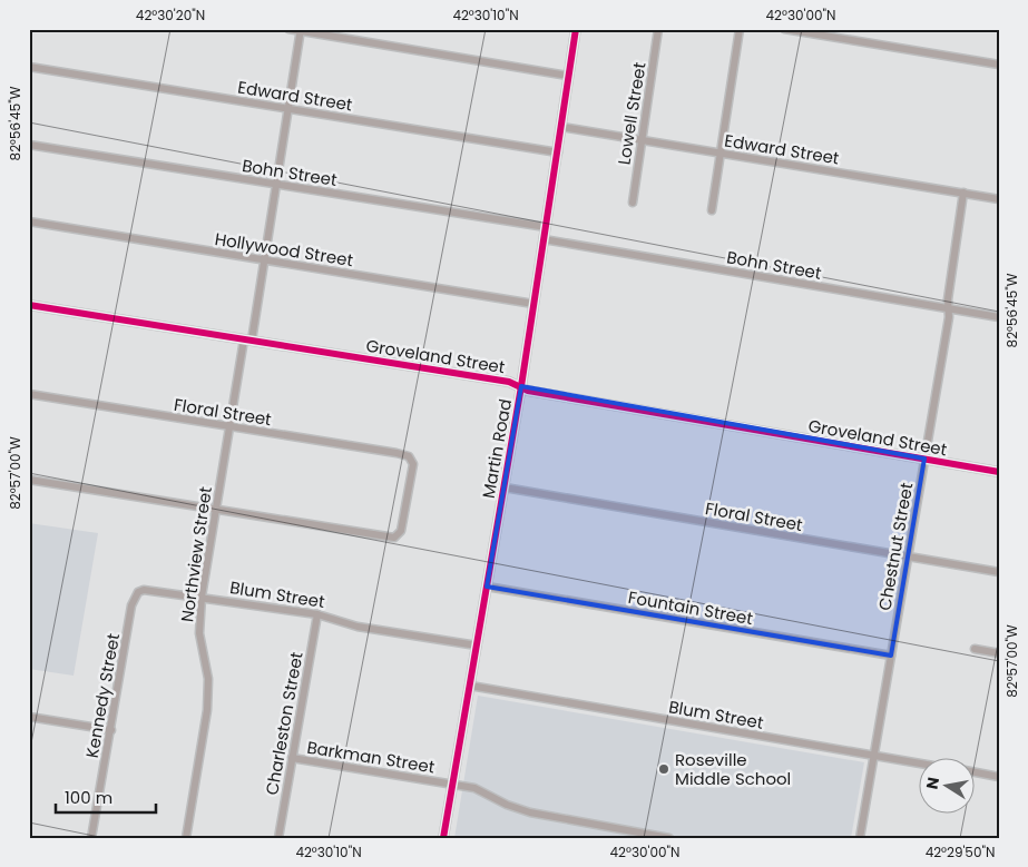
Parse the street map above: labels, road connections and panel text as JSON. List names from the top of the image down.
{
  "streets": {
    "street": [
      "Edward Street",
      "Lowell Street",
      "Bohn Street",
      "Hollywood Street",
      "Groveland Street",
      "Floral Street",
      "Martin Road",
      "Chestnut Street",
      "Northview Street",
      "Blum Street",
      "Fountain Street",
      "Kennedy Street",
      "Charleston Street",
      "Barkman Street"
    ]
  },
  "crossings": [
    ["Edward Street", "Lowell Street"],
    ["Edward Street", "Martin Road"],
    ["Edward Street", "Chestnut Street"],
    ["Edward Street", "Northview Street"],
    ["Bohn Street", "Martin Road"],
    ["Bohn Street", "Chestnut Street"],
    ["Bohn Street", "Northview Street"],
    ["Hollywood Street", "Martin Road"],
    ["Hollywood Street", "Northview Street"],
    ["Groveland Street", "Martin Road"],
    ["Groveland Street", "Chestnut Street"],
    ["Groveland Street", "Northview Street"],
    ["Floral Street", "Martin Road"],
    ["Floral Street", "Chestnut Street"],
    ["Floral Street", "Northview Street"],
    ["Martin Road", "Blum Street"],
    ["Martin Road", "Fountain Street"],
    ["Martin Road", "Barkman Street"],
    ["Chestnut Street", "Blum Street"],
    ["Chestnut Street", "Fountain Street"],
    ["Northview Street", "Blum Street"],
    ["Blum Street", "Kennedy Street"],
    ["Blum Street", "Charleston Street"],
    ["Charleston Street", "Barkman Street"]
  ],
  "places": ["Roseville Middle School"],
  "scale_bar": "100 m",
  "north": "left",
  "coordinates": [
    "42°30'20\"N",
    "42°30'10\"N",
    "42°30'00\"N",
    "82°56'45\"W",
    "82°57'00\"W",
    "42°29'50\"N"
  ]
}
